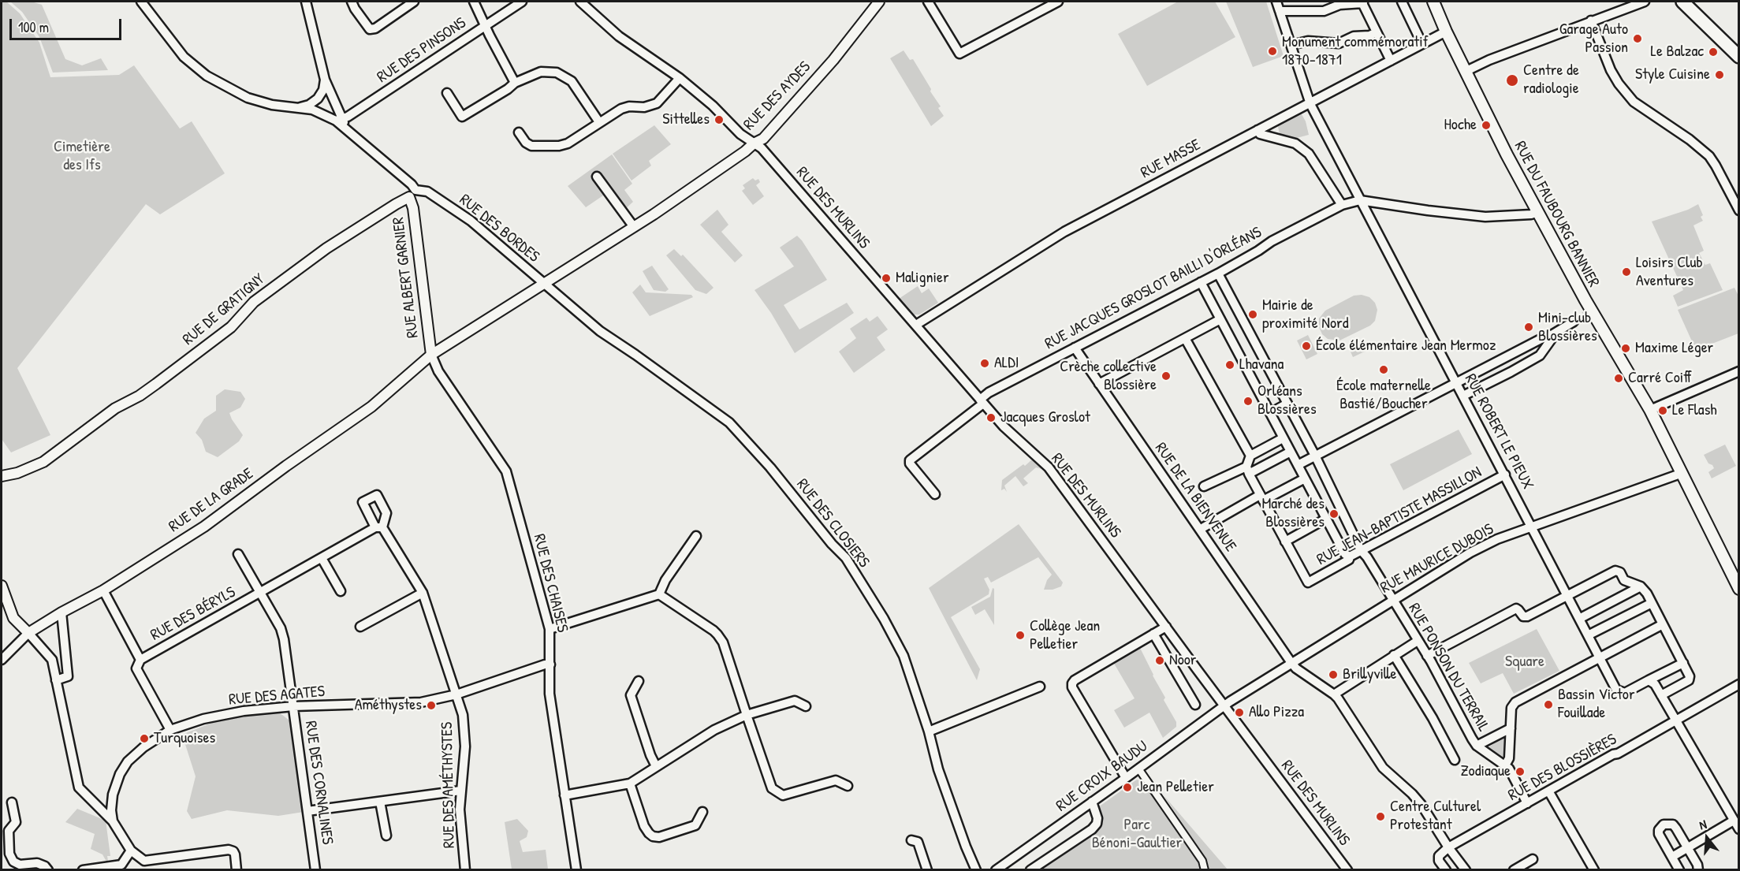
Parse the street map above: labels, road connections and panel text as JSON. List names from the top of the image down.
{
  "streets": {
    "main road": ["RUE DU FAUBOURG BANNIER"],
    "street": [
      "RUE DES PINSONS",
      "RUE DES AYDES",
      "RUE MASSE",
      "RUE DES MURLINS",
      "RUE DES BORDES",
      "RUE ALBERT GARNIER",
      "RUE JACQUES GROSLOT BAILLI D'ORLÉANS",
      "RUE DE GRATIGNY",
      "RUE ROBERT LE PIEUX",
      "RUE DE LA BIENVENUE",
      "RUE DE LA GRADE",
      "RUE JEAN-BAPTISTE MASSILLON",
      "RUE DES CLOSIERS",
      "RUE MAURICE DUBOIS",
      "RUE DES CHAISES",
      "RUE DES BÉRYLS",
      "RUE PONSON DU TERRAIL",
      "RUE DES AGATES",
      "RUE DES BLOSSIÈRES",
      "RUE CROIX BAUDU",
      "RUE DES CORNALINES",
      "RUE DES AMÉTHYSTES"
    ]
  },
  "crossings": [
    ["RUE DES PINSONS", "RUE DES BORDES"],
    ["RUE DES AYDES", "RUE DES MURLINS"],
    ["RUE DES AYDES", "RUE DES BORDES"],
    ["RUE DES AYDES", "RUE DE LA GRADE"],
    ["RUE DES AYDES", "RUE DES CLOSIERS"],
    ["RUE MASSE", "RUE DES MURLINS"],
    ["RUE MASSE", "RUE DU FAUBOURG BANNIER"],
    ["RUE MASSE", "RUE ROBERT LE PIEUX"],
    ["RUE DES MURLINS", "RUE JACQUES GROSLOT BAILLI D'ORLÉANS"],
    ["RUE DES MURLINS", "RUE MAURICE DUBOIS"],
    ["RUE DES MURLINS", "RUE CROIX BAUDU"],
    ["RUE DU FAUBOURG BANNIER", "RUE MAURICE DUBOIS"],
    ["RUE DES BORDES", "RUE ALBERT GARNIER"],
    ["RUE DES BORDES", "RUE DE GRATIGNY"],
    ["RUE DES BORDES", "RUE DE LA GRADE"],
    ["RUE DES BORDES", "RUE DES CLOSIERS"],
    ["RUE ALBERT GARNIER", "RUE DE GRATIGNY"],
    ["RUE ALBERT GARNIER", "RUE DE LA GRADE"],
    ["RUE ALBERT GARNIER", "RUE DES CHAISES"],
    ["RUE JACQUES GROSLOT BAILLI D'ORLÉANS", "RUE ROBERT LE PIEUX"],
    ["RUE JACQUES GROSLOT BAILLI D'ORLÉANS", "RUE DE LA BIENVENUE"],
    ["RUE JACQUES GROSLOT BAILLI D'ORLÉANS", "RUE PONSON DU TERRAIL"],
    ["RUE ROBERT LE PIEUX", "RUE JEAN-BAPTISTE MASSILLON"],
    ["RUE ROBERT LE PIEUX", "RUE MAURICE DUBOIS"],
    ["RUE DE LA BIENVENUE", "RUE MAURICE DUBOIS"],
    ["RUE DE LA GRADE", "RUE DES CLOSIERS"],
    ["RUE DE LA GRADE", "RUE DES CHAISES"],
    ["RUE JEAN-BAPTISTE MASSILLON", "RUE PONSON DU TERRAIL"],
    ["RUE MAURICE DUBOIS", "RUE PONSON DU TERRAIL"],
    ["RUE MAURICE DUBOIS", "RUE CROIX BAUDU"],
    ["RUE DES CHAISES", "RUE DES AGATES"],
    ["RUE DES BÉRYLS", "RUE DES CORNALINES"],
    ["RUE DES BÉRYLS", "RUE DES AMÉTHYSTES"],
    ["RUE DES AGATES", "RUE DES CORNALINES"],
    ["RUE DES AGATES", "RUE DES AMÉTHYSTES"]
  ],
  "parks": ["Cimetière des Ifs", "Square", "Parc Bénoni-Gaultier"],
  "places": [
    "Garage Auto Passion",
    "Monument commémoratif 1870-1871",
    "Le Balzac",
    "Style Cuisine",
    "Centre de radiologie",
    "Sittelles",
    "Hoche",
    "Loisirs Club Aventures",
    "Malignier",
    "Mairie de proximité Nord",
    "Mini-club Blossières",
    "École élémentaire Jean Mermoz",
    "Maxime Léger",
    "ALDI",
    "Lhavana",
    "École maternelle Bastié/Boucher",
    "Crèche collective Blossière",
    "Carré Coiff",
    "Orléans Blossières",
    "Le Flash",
    "Jacques Groslot",
    "Marché des Blossières",
    "Collège Jean Pelletier",
    "Noor",
    "Brillyville",
    "Bassin Victor Fouillade",
    "Améthystes",
    "Allo Pizza",
    "Turquoises",
    "Zodiaque",
    "Jean Pelletier",
    "Centre Culturel Protestant"
  ],
  "scale_bar": "100 m",
  "north": "top"
}
